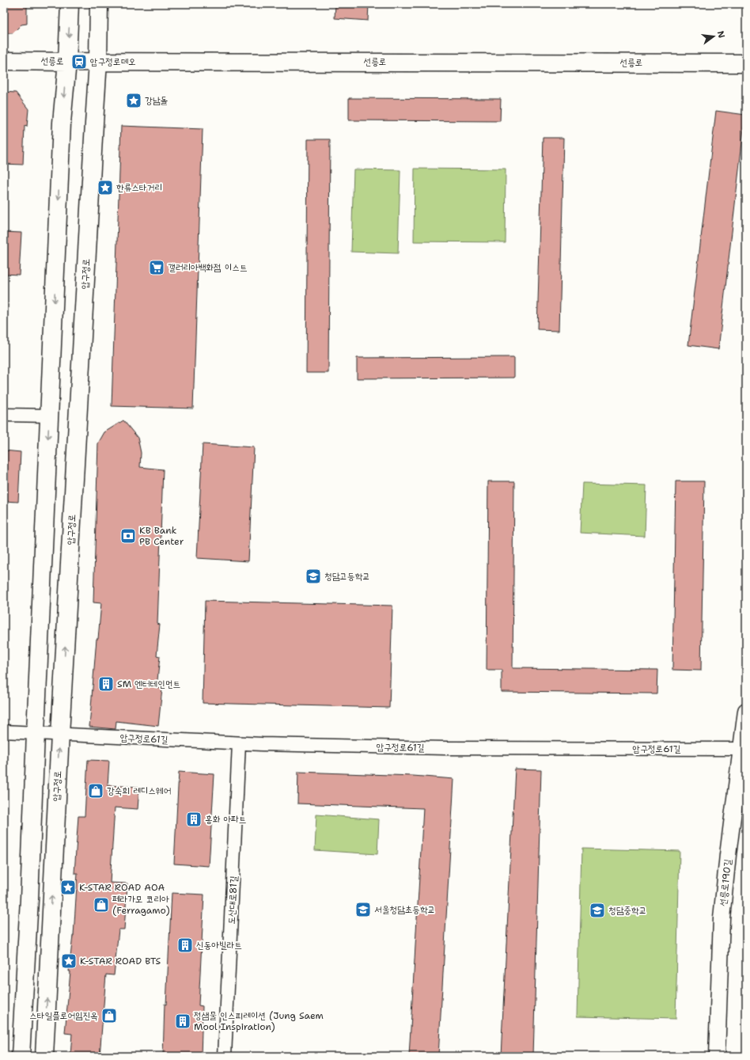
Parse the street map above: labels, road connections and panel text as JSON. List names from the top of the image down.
{
  "streets": {
    "main road": ["선릉로", "압구정로"],
    "street": ["압구정로61길", "선릉로190길", "도산대로81길"]
  },
  "crossings": [
    ["선릉로", "압구정로"],
    ["압구정로", "압구정로61길"],
    ["압구정로61길", "선릉로190길"],
    ["압구정로61길", "도산대로81길"]
  ],
  "places": {
    "station": ["압구정로데오"],
    "place": [
      "강남돌",
      "한류스타거리",
      "K-STAR ROAD AOA",
      "K-STAR ROAD BTS"
    ],
    "supermarket": ["갤러리아백화점 이스트"],
    "bank": ["KB Bank PB Center"],
    "school or university": ["청담고등학교", "서울청담초등학교", "청담중학교"],
    "building": [
      "SM 엔터테인먼트",
      "홍화 아파트",
      "신동아빌라트",
      "정샘물 인스피레이션 (Jung Saem Mool Inspiration)"
    ],
    "shop": ["강숙희 레디스웨어", "페라가모 코리아 (Ferragamo)", "스타일플로어임진옥"]
  },
  "north": "right"
}
